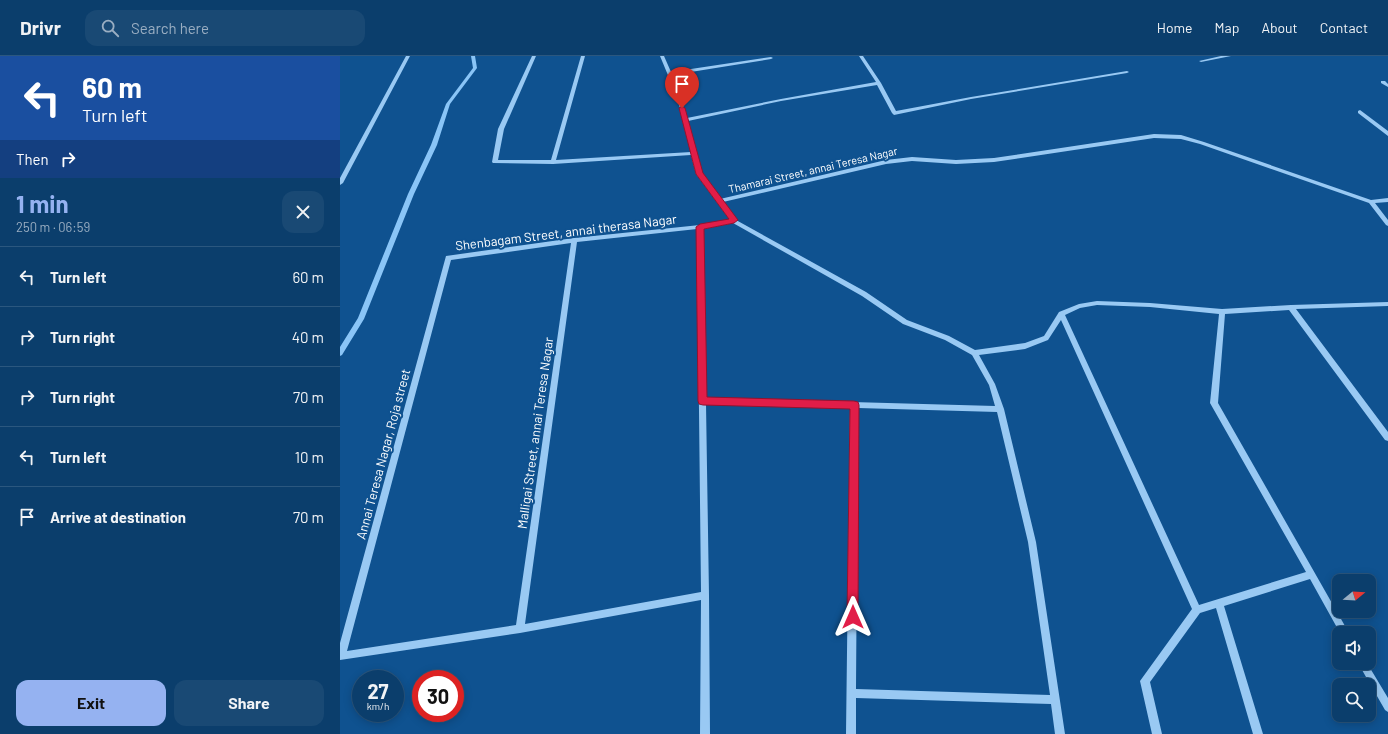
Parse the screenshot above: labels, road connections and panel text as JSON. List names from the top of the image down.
{
  "streets": {
    "street": [
      "Thamarai Street, annai Teresa Nagar",
      "Shenbagam Street, annai therasa Nagar",
      "Malligai Street, annai Teresa Nagar",
      "Annai Teresa Nagar, Roja street"
    ]
  },
  "crossings": [
    ["Shenbagam Street, annai therasa Nagar", "Malligai Street, annai Teresa Nagar"],
    ["Shenbagam Street, annai therasa Nagar", "Annai Teresa Nagar, Roja street"]
  ],
  "north": "right",
  "page": {
    "header": "Drivr",
    "search": "Search here",
    "nav": [
      "Home",
      "Map",
      "About",
      "Contact"
    ],
    "turn": ["60 m", "Turn left"],
    "then": "Then",
    "heading": ["1 min", "250 m · 06:59"],
    "list": [
      {
        "name": "Turn left",
        "value": "60 m"
      },
      {
        "name": "Turn right",
        "value": "40 m"
      },
      {
        "name": "Turn right",
        "value": "70 m"
      },
      {
        "name": "Turn left",
        "value": "10 m"
      },
      {
        "name": "Arrive at destination",
        "value": "70 m"
      }
    ],
    "speed": "27 km/h",
    "limit": "30",
    "buttons": ["Exit", "Share"]
  }
}
